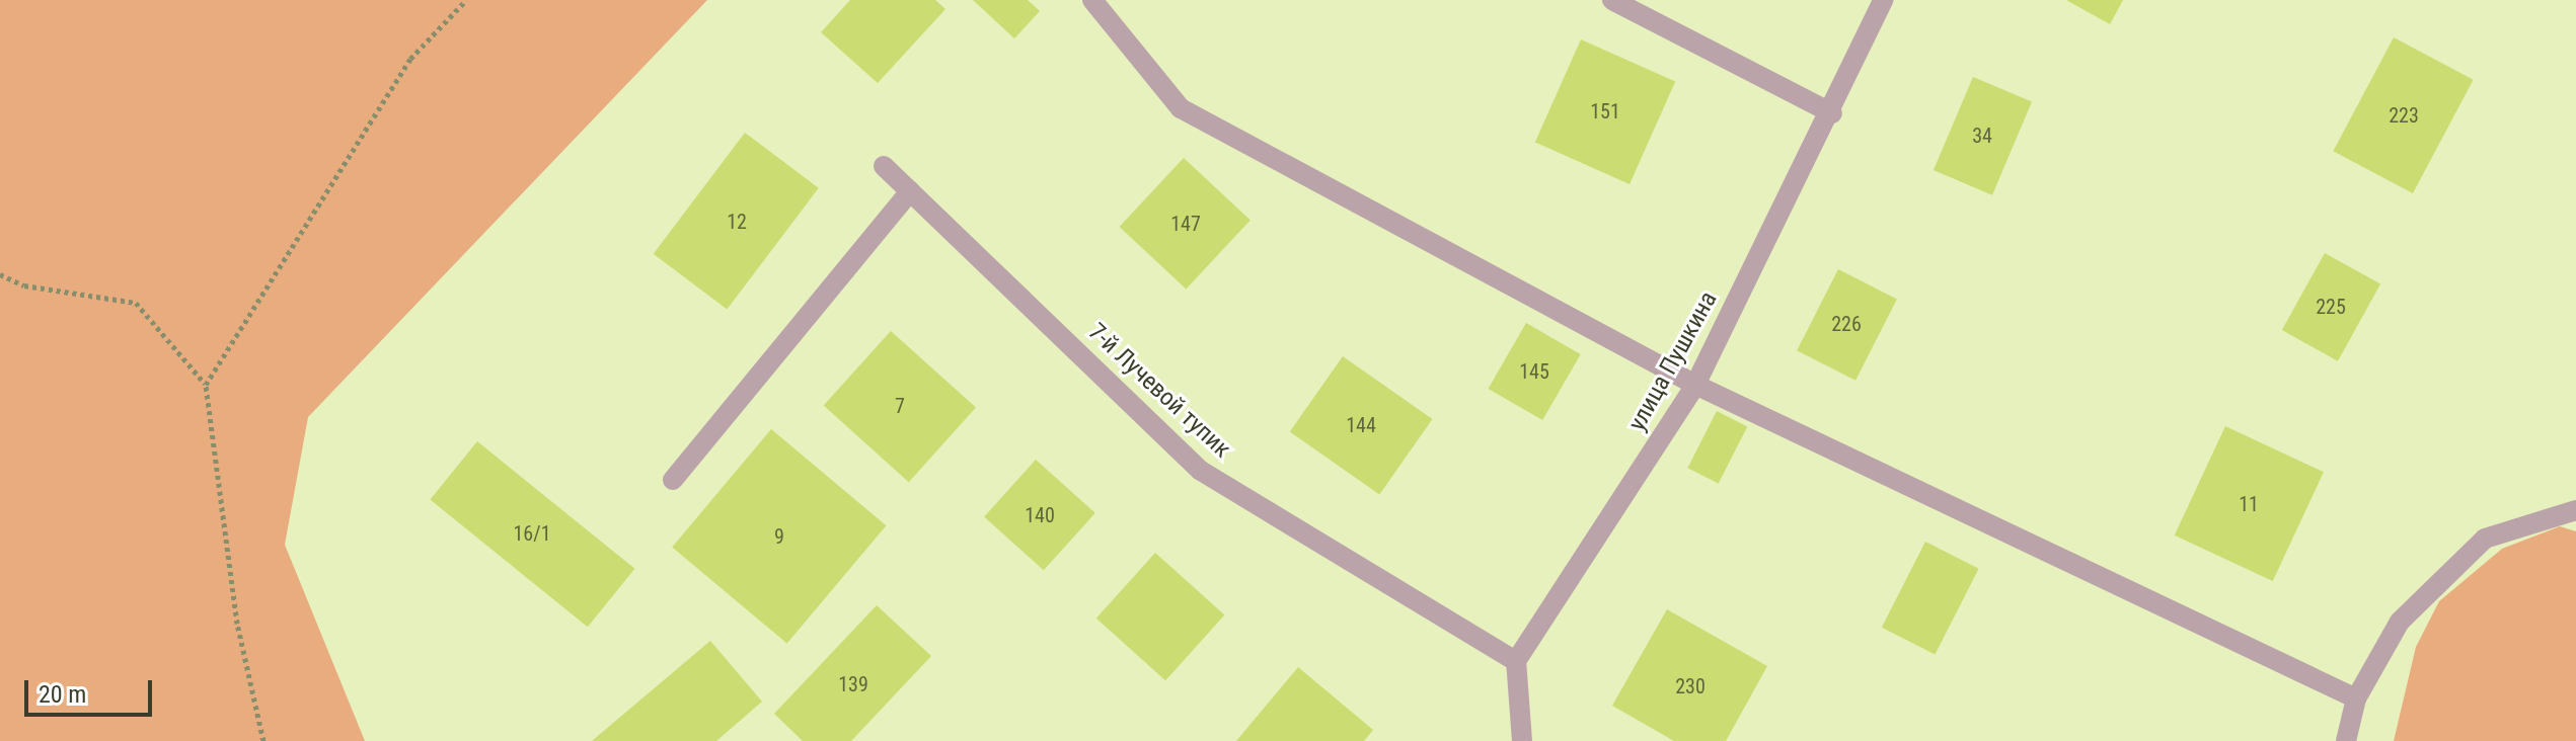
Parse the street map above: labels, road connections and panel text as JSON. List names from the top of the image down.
{
  "streets": {
    "street": ["улица Пушкина", "7-й Лучевой тупик"]
  },
  "crossings": [
    ["улица Пушкина", "7-й Лучевой тупик"]
  ],
  "house_numbers": [
    "151",
    "223",
    "34",
    "12",
    "147",
    "225",
    "226",
    "145",
    "7",
    "144",
    "11",
    "140",
    "16/1",
    "9",
    "139",
    "230"
  ],
  "scale_bar": "20 m"
}
